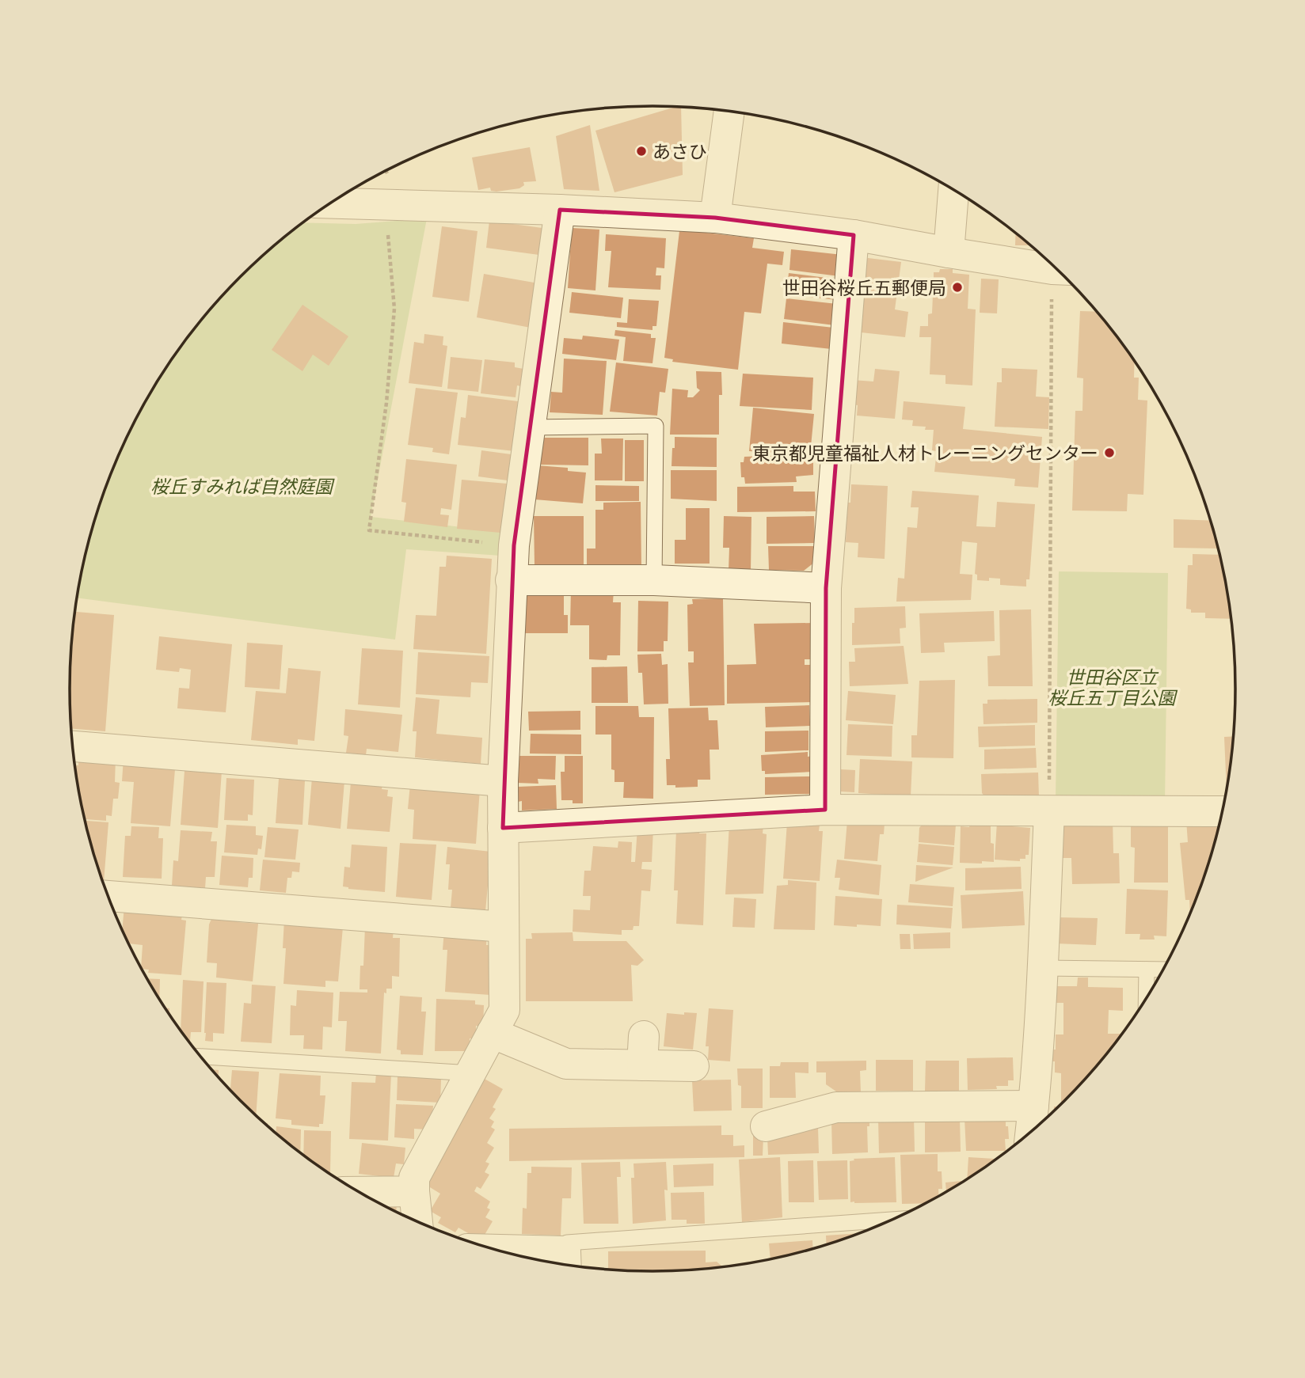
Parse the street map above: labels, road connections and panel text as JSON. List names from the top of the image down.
{
  "parks": ["桜丘すみれば自然庭園", "世田谷区立 桜丘五丁目公園"],
  "places": ["あさひ", "世田谷桜丘五郵便局", "東京都児童福祉人材トレーニングセンター"]
}
